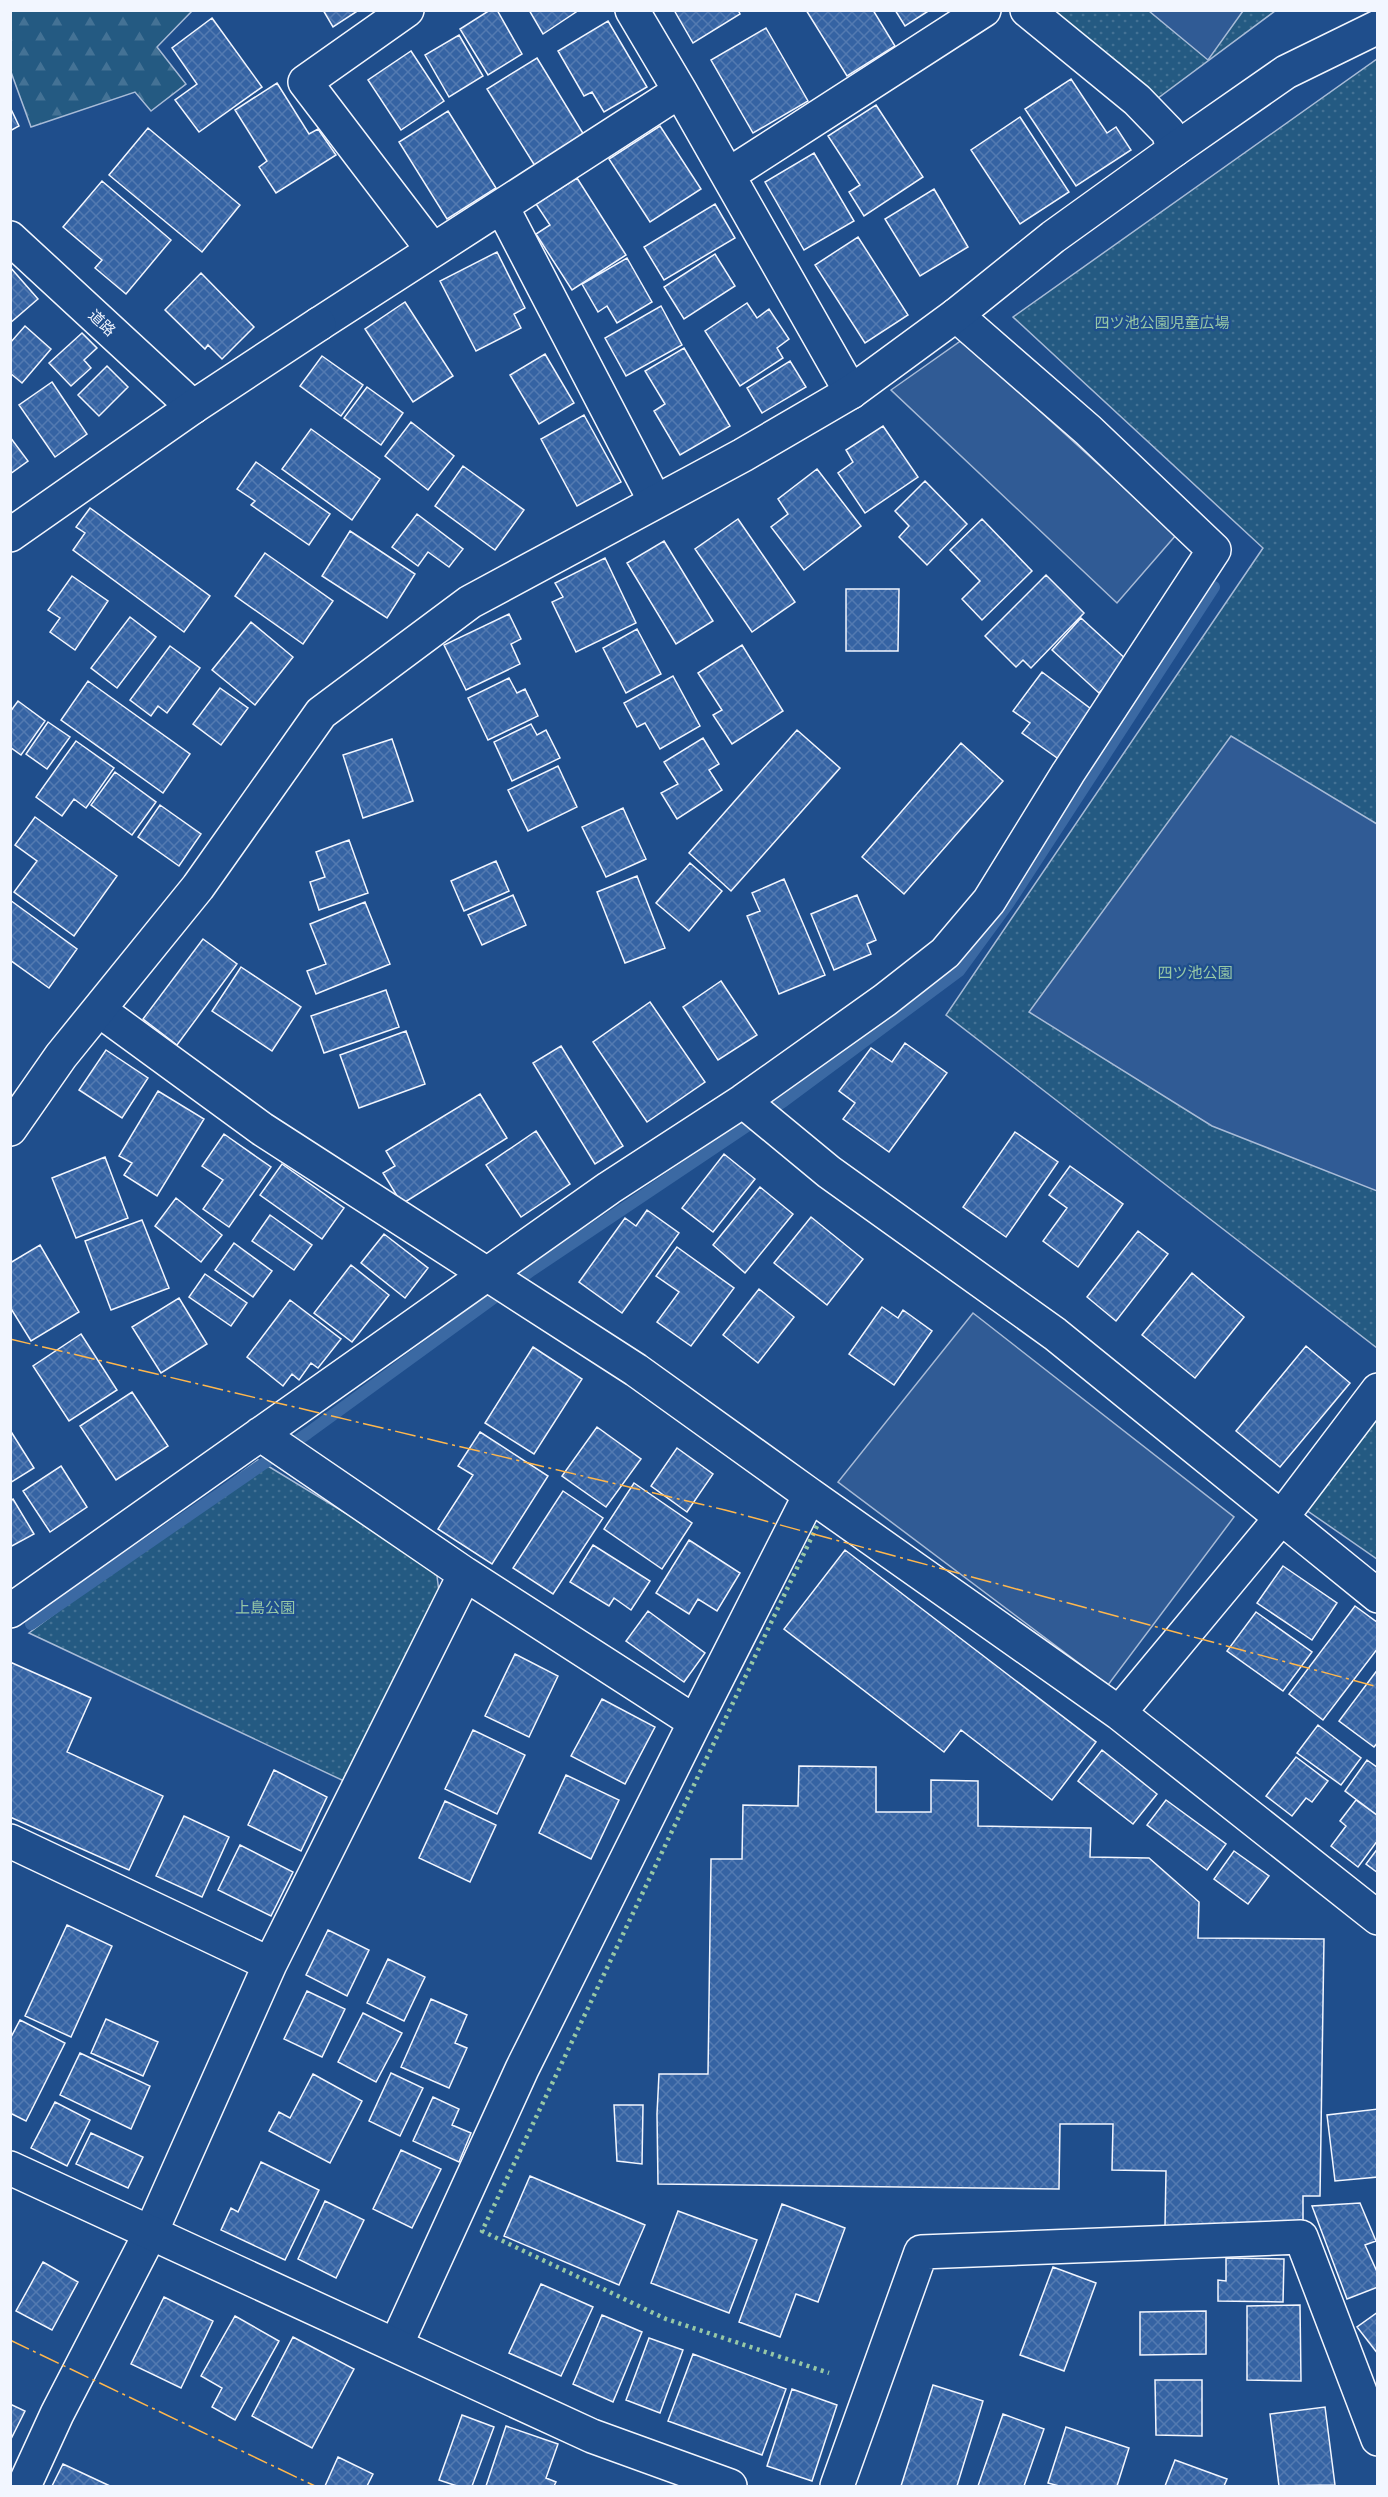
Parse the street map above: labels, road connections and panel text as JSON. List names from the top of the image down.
{
  "streets": {
    "street": ["道路"]
  },
  "parks": ["四ツ池公園児童広場", "四ツ池公園", "上島公園"]
}
